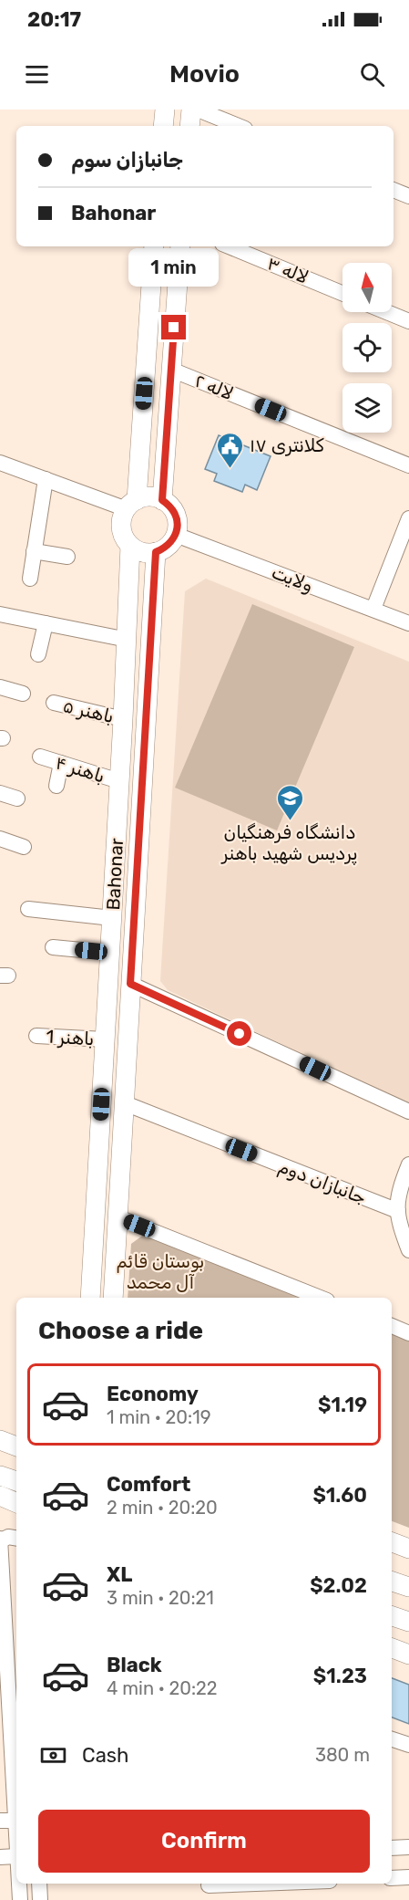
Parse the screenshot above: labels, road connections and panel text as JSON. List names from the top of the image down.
{
  "streets": {
    "main road": ["Bahonar"],
    "street": [
      "لاله ۳",
      "لاله ۲",
      "ولایت",
      "باهنر ۵",
      "باهنر ۴",
      "باهنر 1",
      "جانبازان دوم"
    ]
  },
  "crossings": [
    ["ولایت", "Bahonar"],
    ["باهنر ۵", "Bahonar"],
    ["باهنر ۴", "Bahonar"],
    ["Bahonar", "باهنر 1"],
    ["Bahonar", "جانبازان دوم"]
  ],
  "parks": ["بوستان قائم آل محمد"],
  "places": {
    "public building": ["کلانتری ۱۷"],
    "school or university": ["دانشگاه فرهنگیان پردیس شهید باهنر"]
  },
  "north": "top",
  "page": {
    "status": "20:17",
    "header": "Movio",
    "banner": ["جانبازان سوم", "Bahonar"],
    "bubble": "1 min",
    "heading": "Choose a ride",
    "list": [
      {
        "name": "Economy",
        "note": "1 min · 20:19",
        "value": "$1.19"
      },
      {
        "name": "Comfort",
        "note": "2 min · 20:20",
        "value": "$1.60"
      },
      {
        "name": "XL",
        "note": "3 min · 20:21",
        "value": "$2.02"
      },
      {
        "name": "Black",
        "note": "4 min · 20:22",
        "value": "$1.23"
      }
    ],
    "pay": ["Cash", "380 m"],
    "buttons": "Confirm"
  }
}
